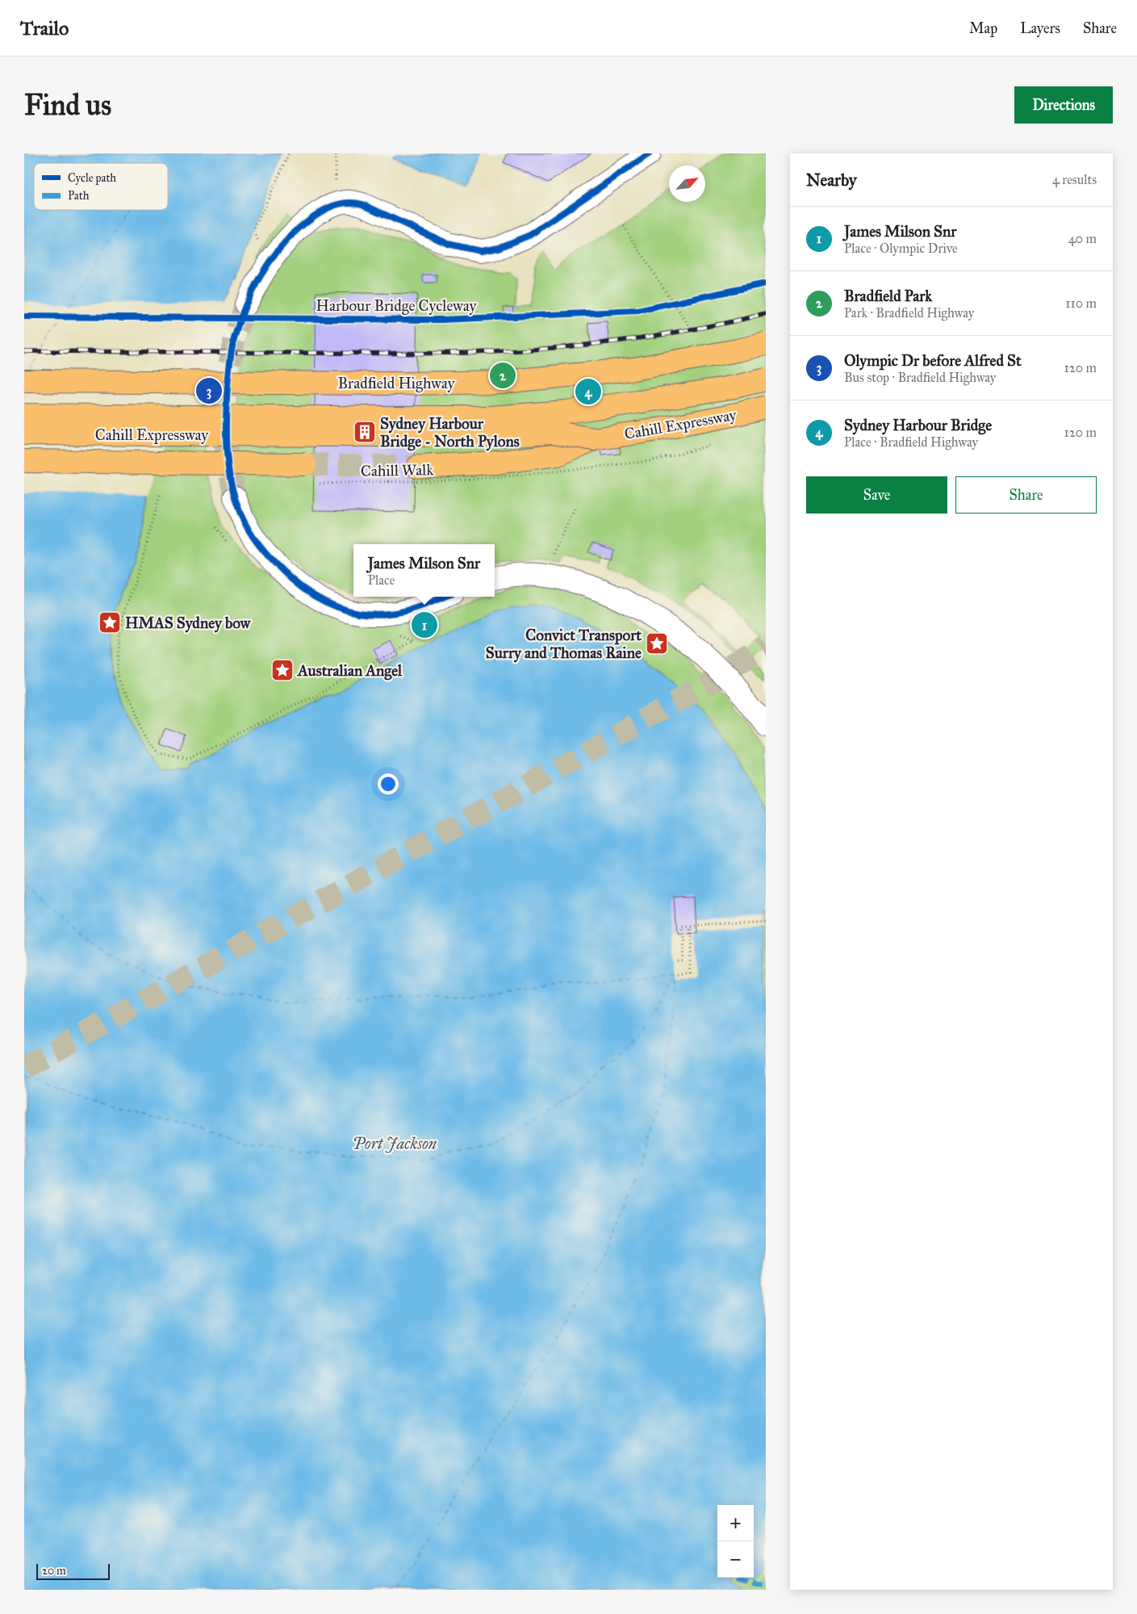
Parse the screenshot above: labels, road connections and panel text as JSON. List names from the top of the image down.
{
  "streets": {
    "highway": ["Bradfield Highway", "Cahill Expressway"],
    "path": ["Cahill Walk"],
    "cycle path": ["Harbour Bridge Cycleway"]
  },
  "water": ["Port Jackson"],
  "places": {
    "building": ["Sydney Harbour Bridge - North Pylons"],
    "place": ["HMAS Sydney bow", "Convict Transport Surry and Thomas Raine", "Australian Angel"]
  },
  "legend": ["Cycle path", "Path"],
  "scale_bar": "20 m",
  "north": "top right",
  "page": {
    "header": "Trailo",
    "nav": ["Map", "Layers", "Share"],
    "buttons": [
      "Directions",
      ["Save", "Share"]
    ],
    "title": "Find us",
    "heading": ["Nearby", "4 results"],
    "list": [
      {
        "mark": "1",
        "name": "James Milson Snr",
        "note": "Place · Olympic Drive",
        "value": "40 m"
      },
      {
        "mark": "2",
        "name": "Bradfield Park",
        "note": "Park · Bradfield Highway",
        "value": "110 m"
      },
      {
        "mark": "3",
        "name": "Olympic Dr before Alfred St",
        "note": "Bus stop · Bradfield Highway",
        "value": "120 m"
      },
      {
        "mark": "4",
        "name": "Sydney Harbour Bridge",
        "note": "Place · Bradfield Highway",
        "value": "120 m"
      }
    ],
    "pins": [
      "2",
      "3",
      "4",
      "1"
    ],
    "popup": ["James Milson Snr", "Place"],
    "map_buttons": ["+", "−"],
    "scale": "20 m"
  }
}
